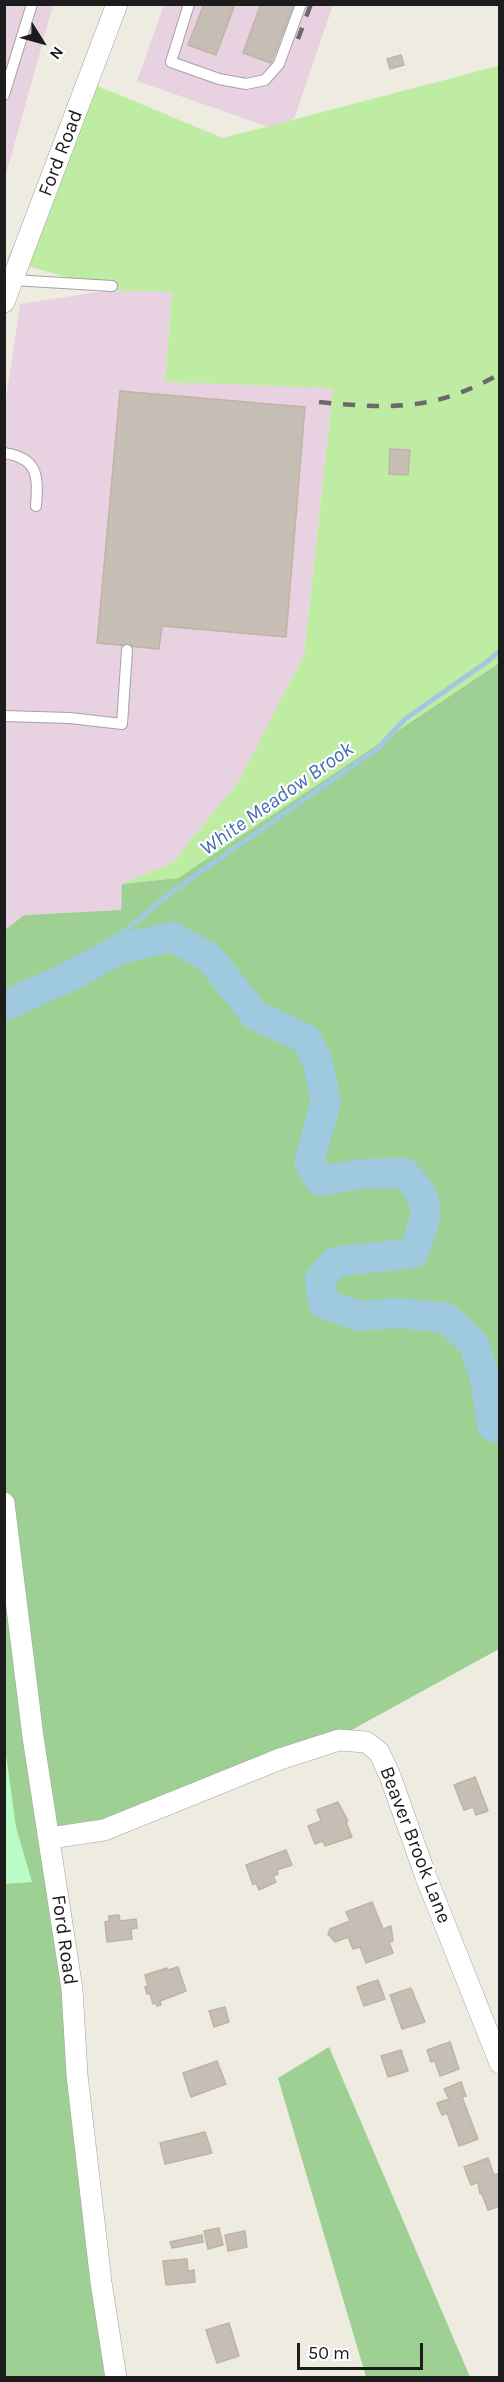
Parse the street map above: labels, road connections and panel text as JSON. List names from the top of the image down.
{
  "streets": {
    "street": ["Ford Road", "Beaver Brook Lane"]
  },
  "crossings": [
    ["Ford Road", "Beaver Brook Lane"]
  ],
  "water": ["White Meadow Brook"],
  "scale_bar": "50 m",
  "north": "bottom right"
}
